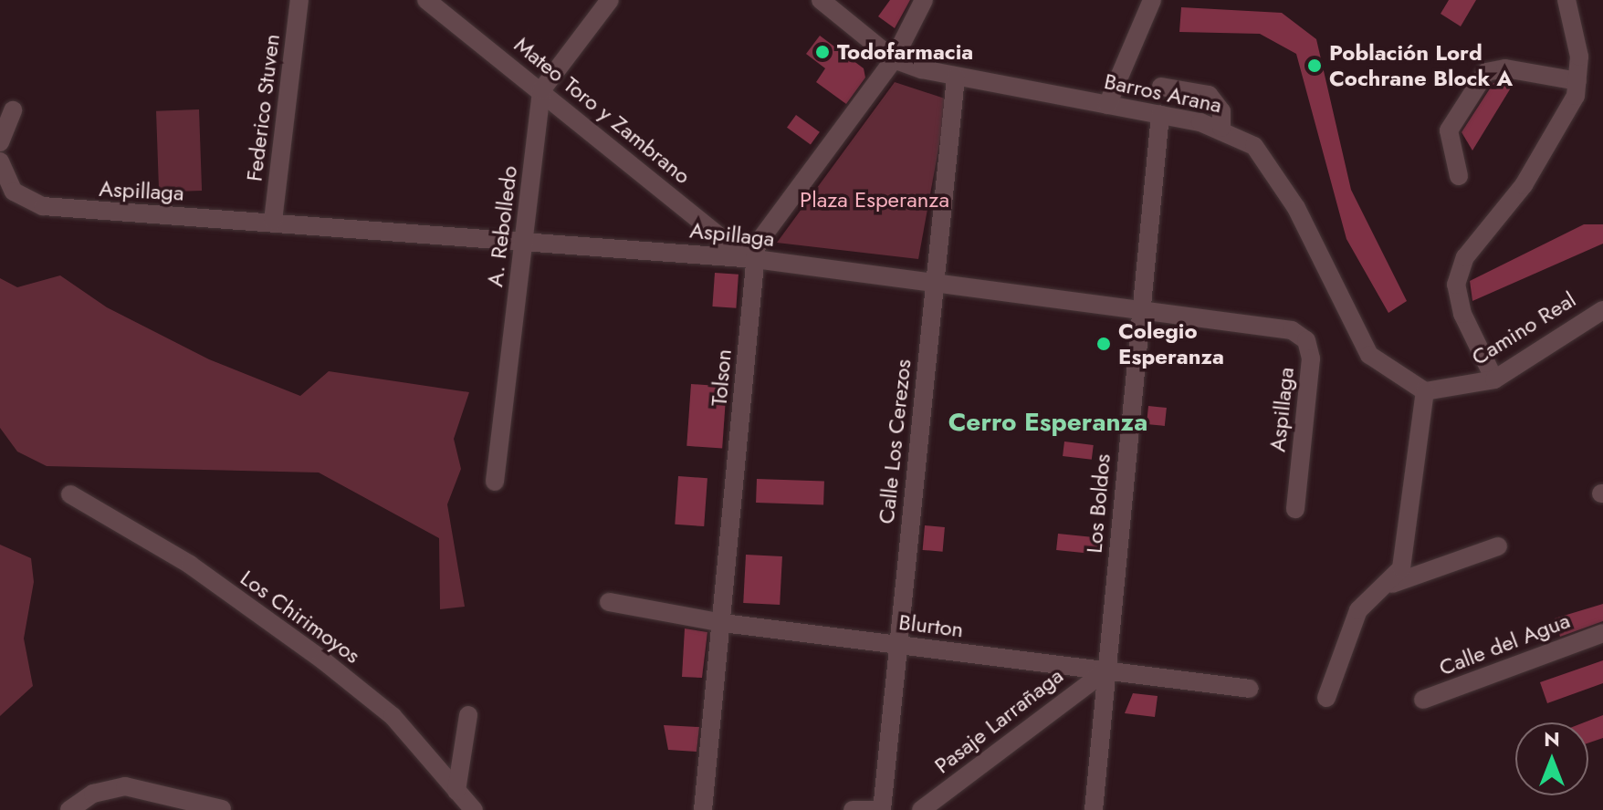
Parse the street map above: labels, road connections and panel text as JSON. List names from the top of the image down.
{
  "streets": {
    "street": [
      "Barros Arana",
      "Federico Stuven",
      "Mateo Toro y Zambrano",
      "Aspillaga",
      "A. Rebolledo",
      "Camino Real",
      "Tolson",
      "Calle Los Cerezos",
      "Los Boldos",
      "Los Chirimoyos",
      "Blurton",
      "Calle del Agua",
      "Pasaje Larrañaga"
    ]
  },
  "crossings": [
    ["Barros Arana", "Camino Real"],
    ["Barros Arana", "Tolson"],
    ["Barros Arana", "Calle Los Cerezos"],
    ["Barros Arana", "Los Boldos"],
    ["Federico Stuven", "Aspillaga"],
    ["Mateo Toro y Zambrano", "Aspillaga"],
    ["Mateo Toro y Zambrano", "A. Rebolledo"],
    ["Mateo Toro y Zambrano", "Tolson"],
    ["Aspillaga", "A. Rebolledo"],
    ["Aspillaga", "Tolson"],
    ["Aspillaga", "Calle Los Cerezos"],
    ["Aspillaga", "Los Boldos"],
    ["Tolson", "Blurton"],
    ["Calle Los Cerezos", "Blurton"],
    ["Los Boldos", "Blurton"],
    ["Los Boldos", "Pasaje Larrañaga"],
    ["Blurton", "Pasaje Larrañaga"]
  ],
  "districts": ["Cerro Esperanza"],
  "parks": ["Plaza Esperanza"],
  "places": ["Todofarmacia", "Población Lord Cochrane Block A", "Colegio Esperanza"],
  "north": "top"
}
